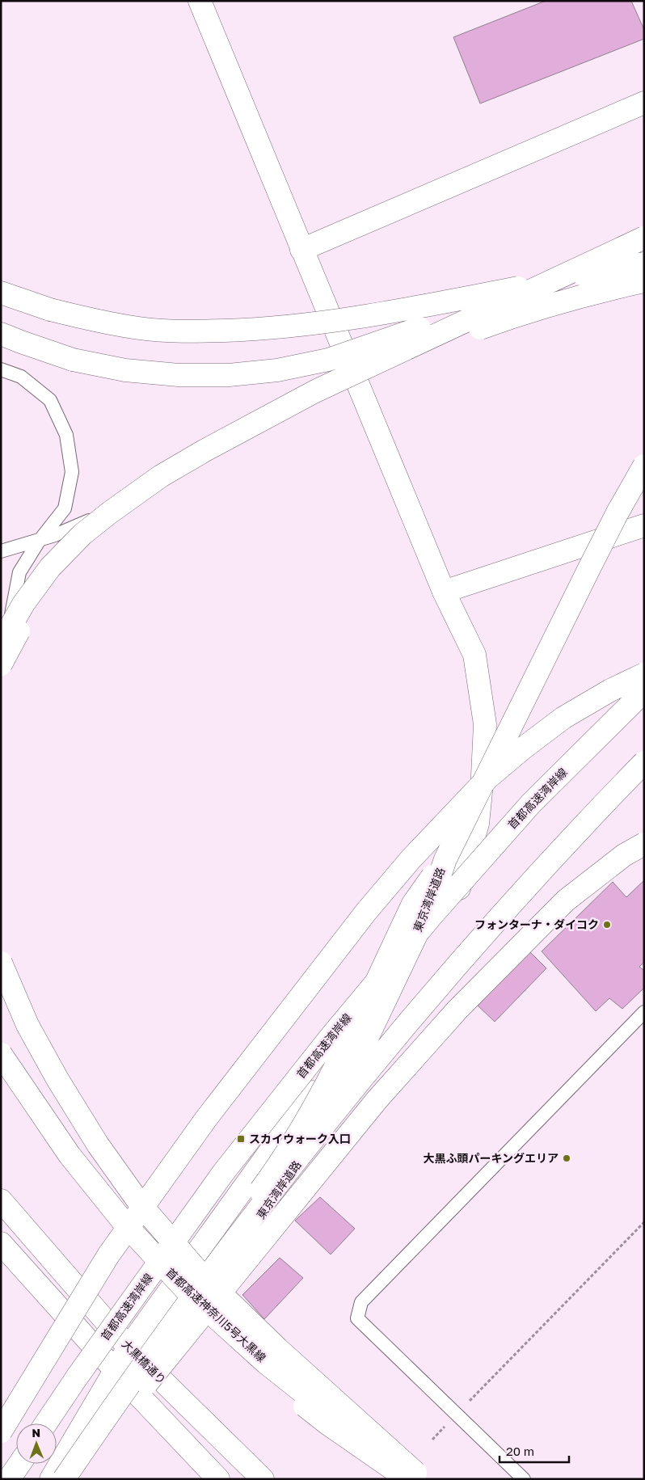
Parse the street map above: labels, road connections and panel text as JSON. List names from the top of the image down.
{
  "streets": {
    "main road": [
      "首都高速湾岸線",
      "東京湾岸道路",
      "首都高速神奈川5号大黒線",
      "大黒橋通り"
    ]
  },
  "places": {
    "other": ["フォンターナ・ダイコク", "大黒ふ頭パーキングエリア"],
    "transit": ["スカイウォーク入口"]
  },
  "scale_bar": "20 m",
  "north": "top"
}
